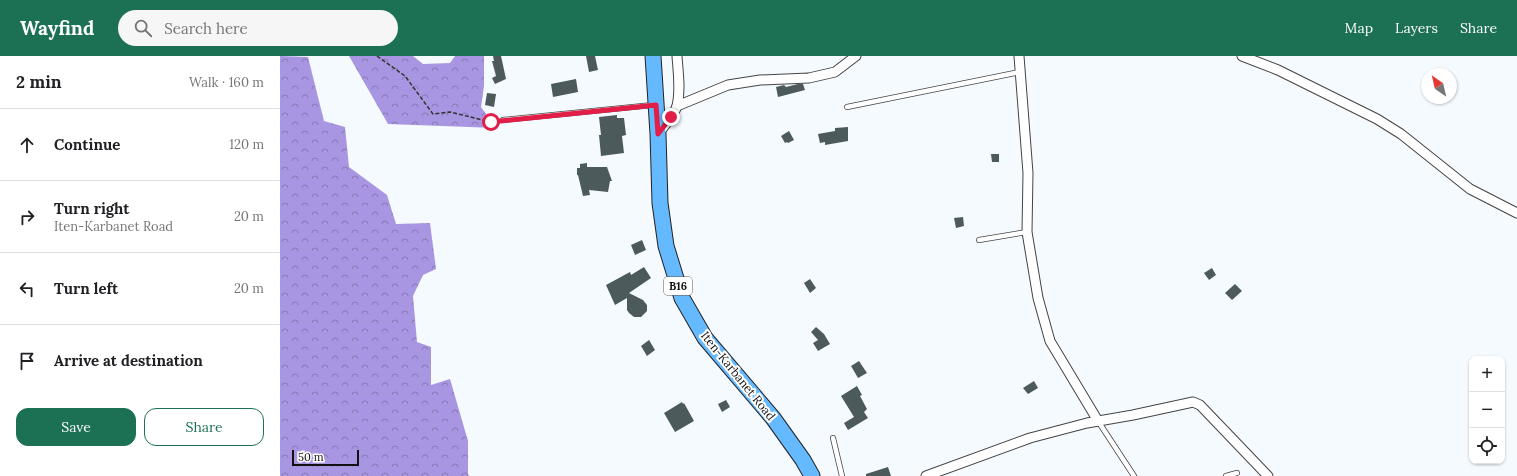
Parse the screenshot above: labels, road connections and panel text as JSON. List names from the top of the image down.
{
  "streets": {
    "main road": ["B16", "Iten-Karbanet Road"]
  },
  "scale_bar": "50 m",
  "north": "top left",
  "page": {
    "header": "Wayfind",
    "search": "Search here",
    "nav": ["Map", "Layers", "Share"],
    "heading": ["2 min", "Walk · 160 m"],
    "list": [
      ["Continue", "120 m"],
      ["Turn right", "Iten-Karbanet Road", "20 m"],
      ["Turn left", "20 m"],
      "Arrive at destination"
    ],
    "map_buttons": ["+", "−"],
    "buttons": ["Save", "Share"],
    "scale": "50 m"
  }
}
